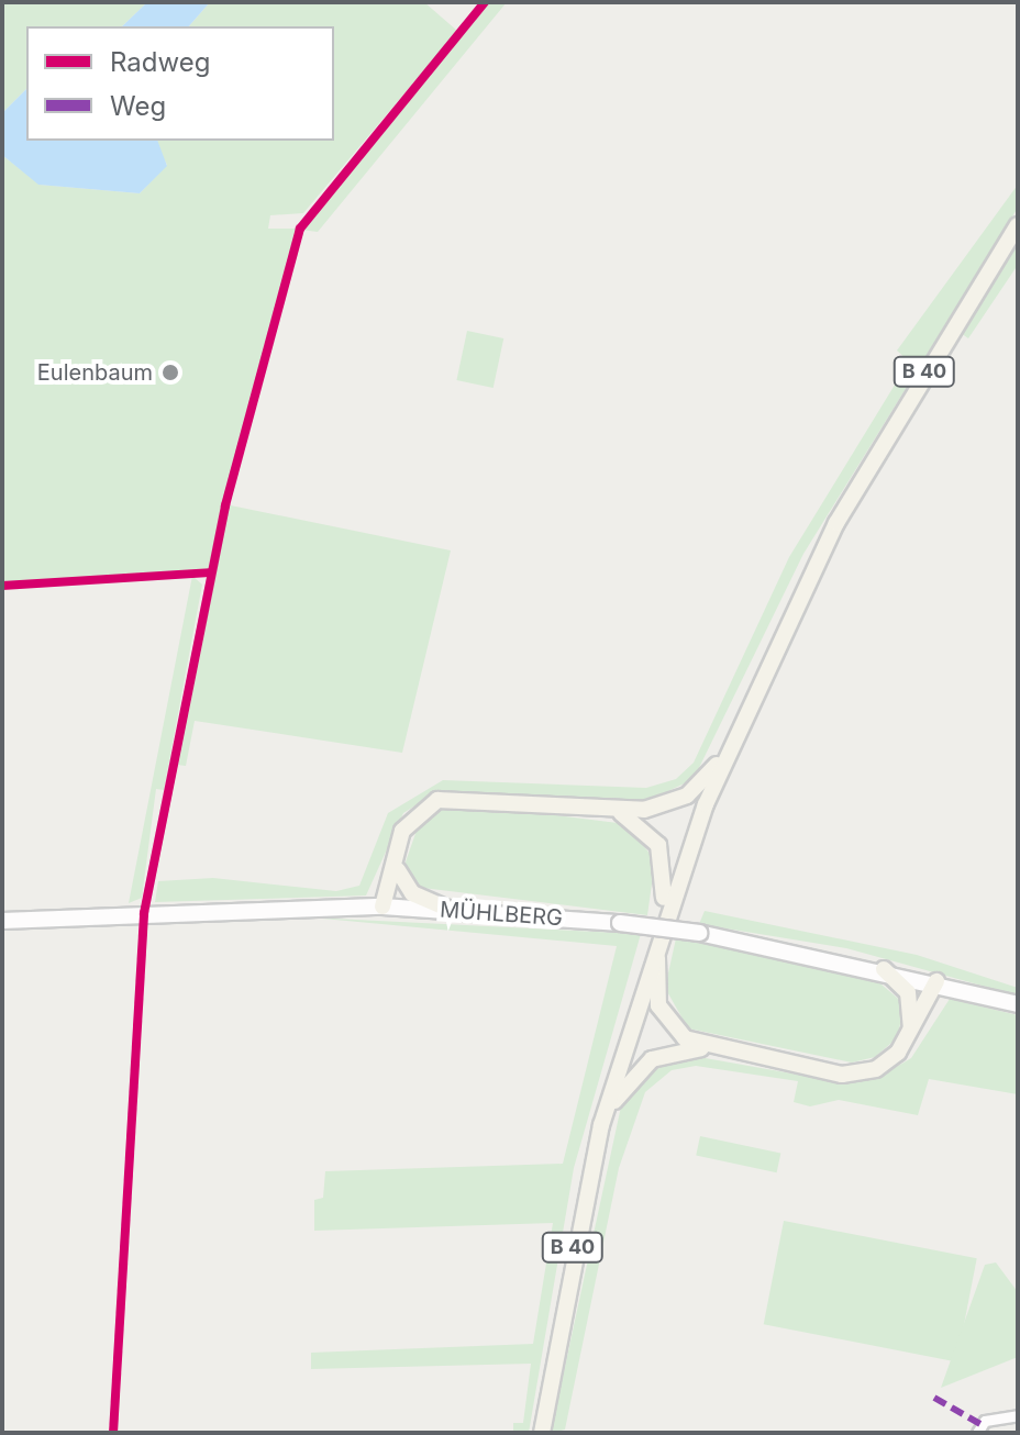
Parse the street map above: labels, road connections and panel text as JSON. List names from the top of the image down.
{
  "streets": {
    "main road": ["B 40", "MÜHLBERG"]
  },
  "places": ["Eulenbaum"],
  "legend": ["Radweg", "Weg"]
}
